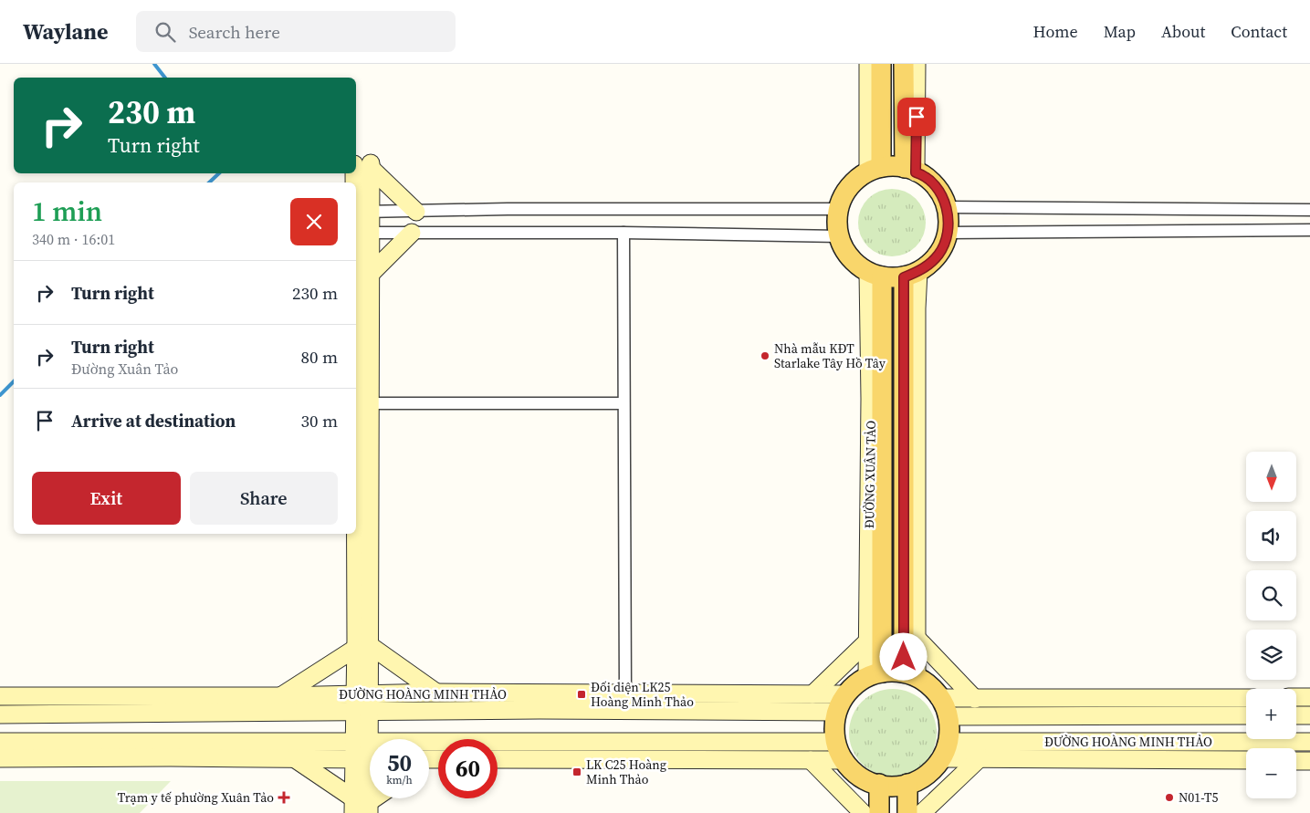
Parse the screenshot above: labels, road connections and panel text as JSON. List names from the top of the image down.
{
  "streets": {
    "main road": ["ĐƯỜNG XUÂN TẢO", "ĐƯỜNG HOÀNG MINH THẢO"]
  },
  "crossings": [
    ["ĐƯỜNG XUÂN TẢO", "ĐƯỜNG HOÀNG MINH THẢO"]
  ],
  "places": {
    "other": ["Nhà mẫu KĐT Starlake Tây Hồ Tây", "N01-T5"],
    "transit": ["Đối diện LK25 Hoàng Minh Thảo", "LK C25 Hoàng Minh Thảo"],
    "health": ["Trạm y tế phường Xuân Tảo"]
  },
  "north": "bottom",
  "page": {
    "header": "Waylane",
    "search": "Search here",
    "nav": [
      "Home",
      "Map",
      "About",
      "Contact"
    ],
    "turn": ["230 m", "Turn right"],
    "heading": ["1 min", "340 m · 16:01"],
    "list": [
      {
        "name": "Turn right",
        "value": "230 m"
      },
      {
        "name": "Turn right",
        "note": "Đường Xuân Tảo",
        "value": "80 m"
      },
      {
        "name": "Arrive at destination",
        "value": "30 m"
      }
    ],
    "map_buttons": ["+", "−"],
    "buttons": ["Exit", "Share"],
    "speed": "50 km/h",
    "limit": "60"
  }
}
